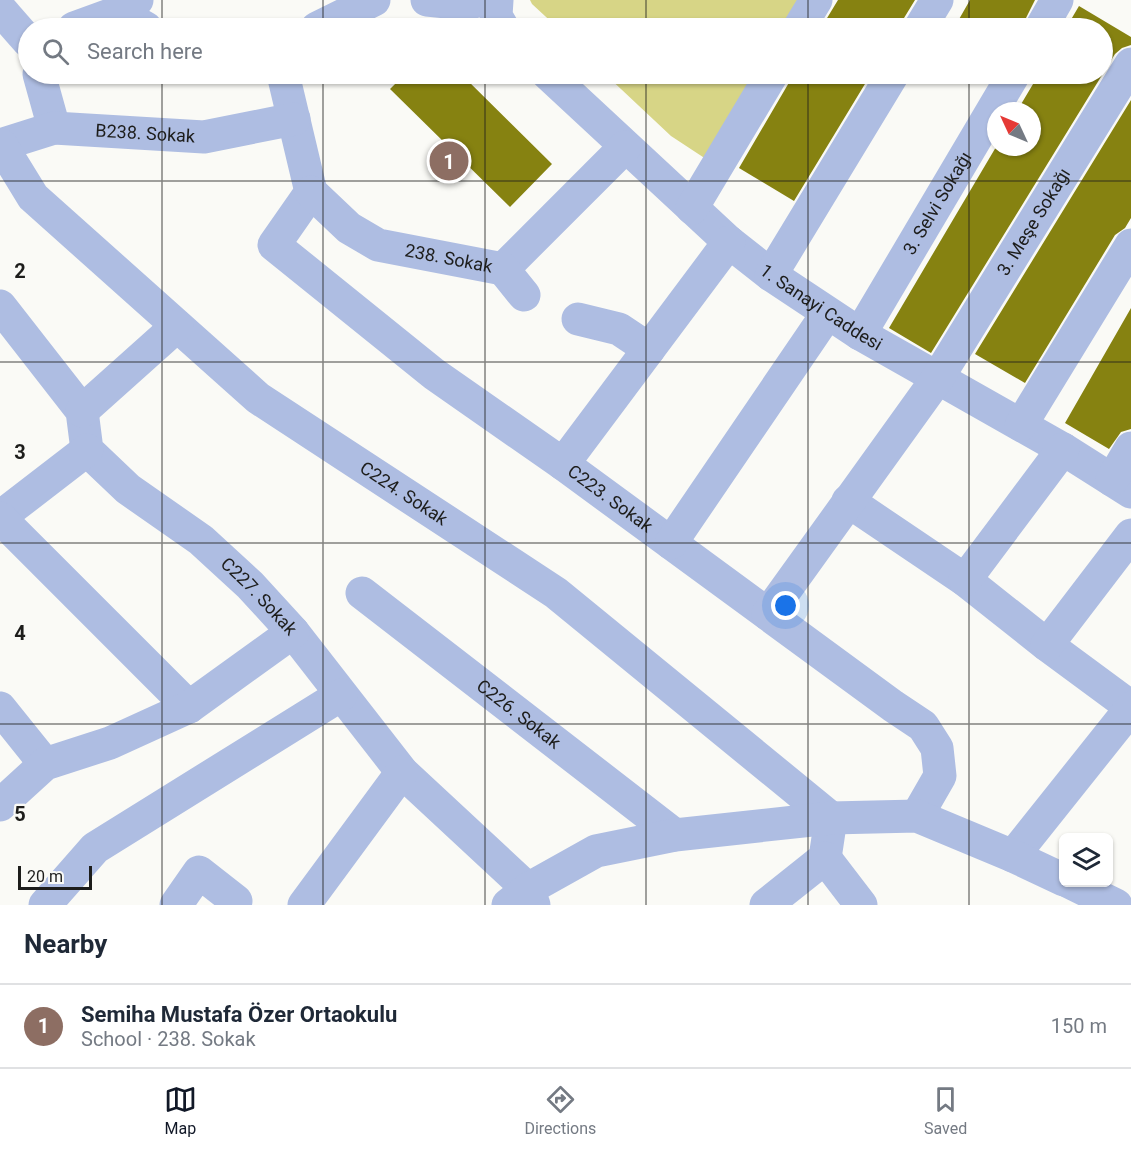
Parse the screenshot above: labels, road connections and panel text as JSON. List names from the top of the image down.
{
  "streets": {
    "street": [
      "B238. Sokak",
      "3. Selvi Sokağı",
      "3. Meşe Sokağı",
      "238. Sokak",
      "1. Sanayi Caddesi",
      "C224. Sokak",
      "C223. Sokak",
      "C227. Sokak",
      "C226. Sokak"
    ]
  },
  "crossings": [
    ["B238. Sokak", "C224. Sokak"],
    ["3. Selvi Sokağı", "1. Sanayi Caddesi"],
    ["3. Meşe Sokağı", "1. Sanayi Caddesi"],
    ["3. Meşe Sokağı", "C223. Sokak"],
    ["238. Sokak", "1. Sanayi Caddesi"],
    ["238. Sokak", "C223. Sokak"]
  ],
  "scale_bar": "20 m",
  "north": "top left",
  "page": {
    "search": "Search here",
    "pins": "1",
    "scale": "20 m",
    "heading": "Nearby",
    "list": [
      {
        "mark": "1",
        "name": "Semiha Mustafa Özer Ortaokulu",
        "note": "School · 238. Sokak",
        "value": "150 m"
      }
    ],
    "nav": ["Map", "Directions", "Saved"]
  },
  "grid": {
    "rows": [
      "2",
      "3",
      "4",
      "5"
    ]
  }
}
